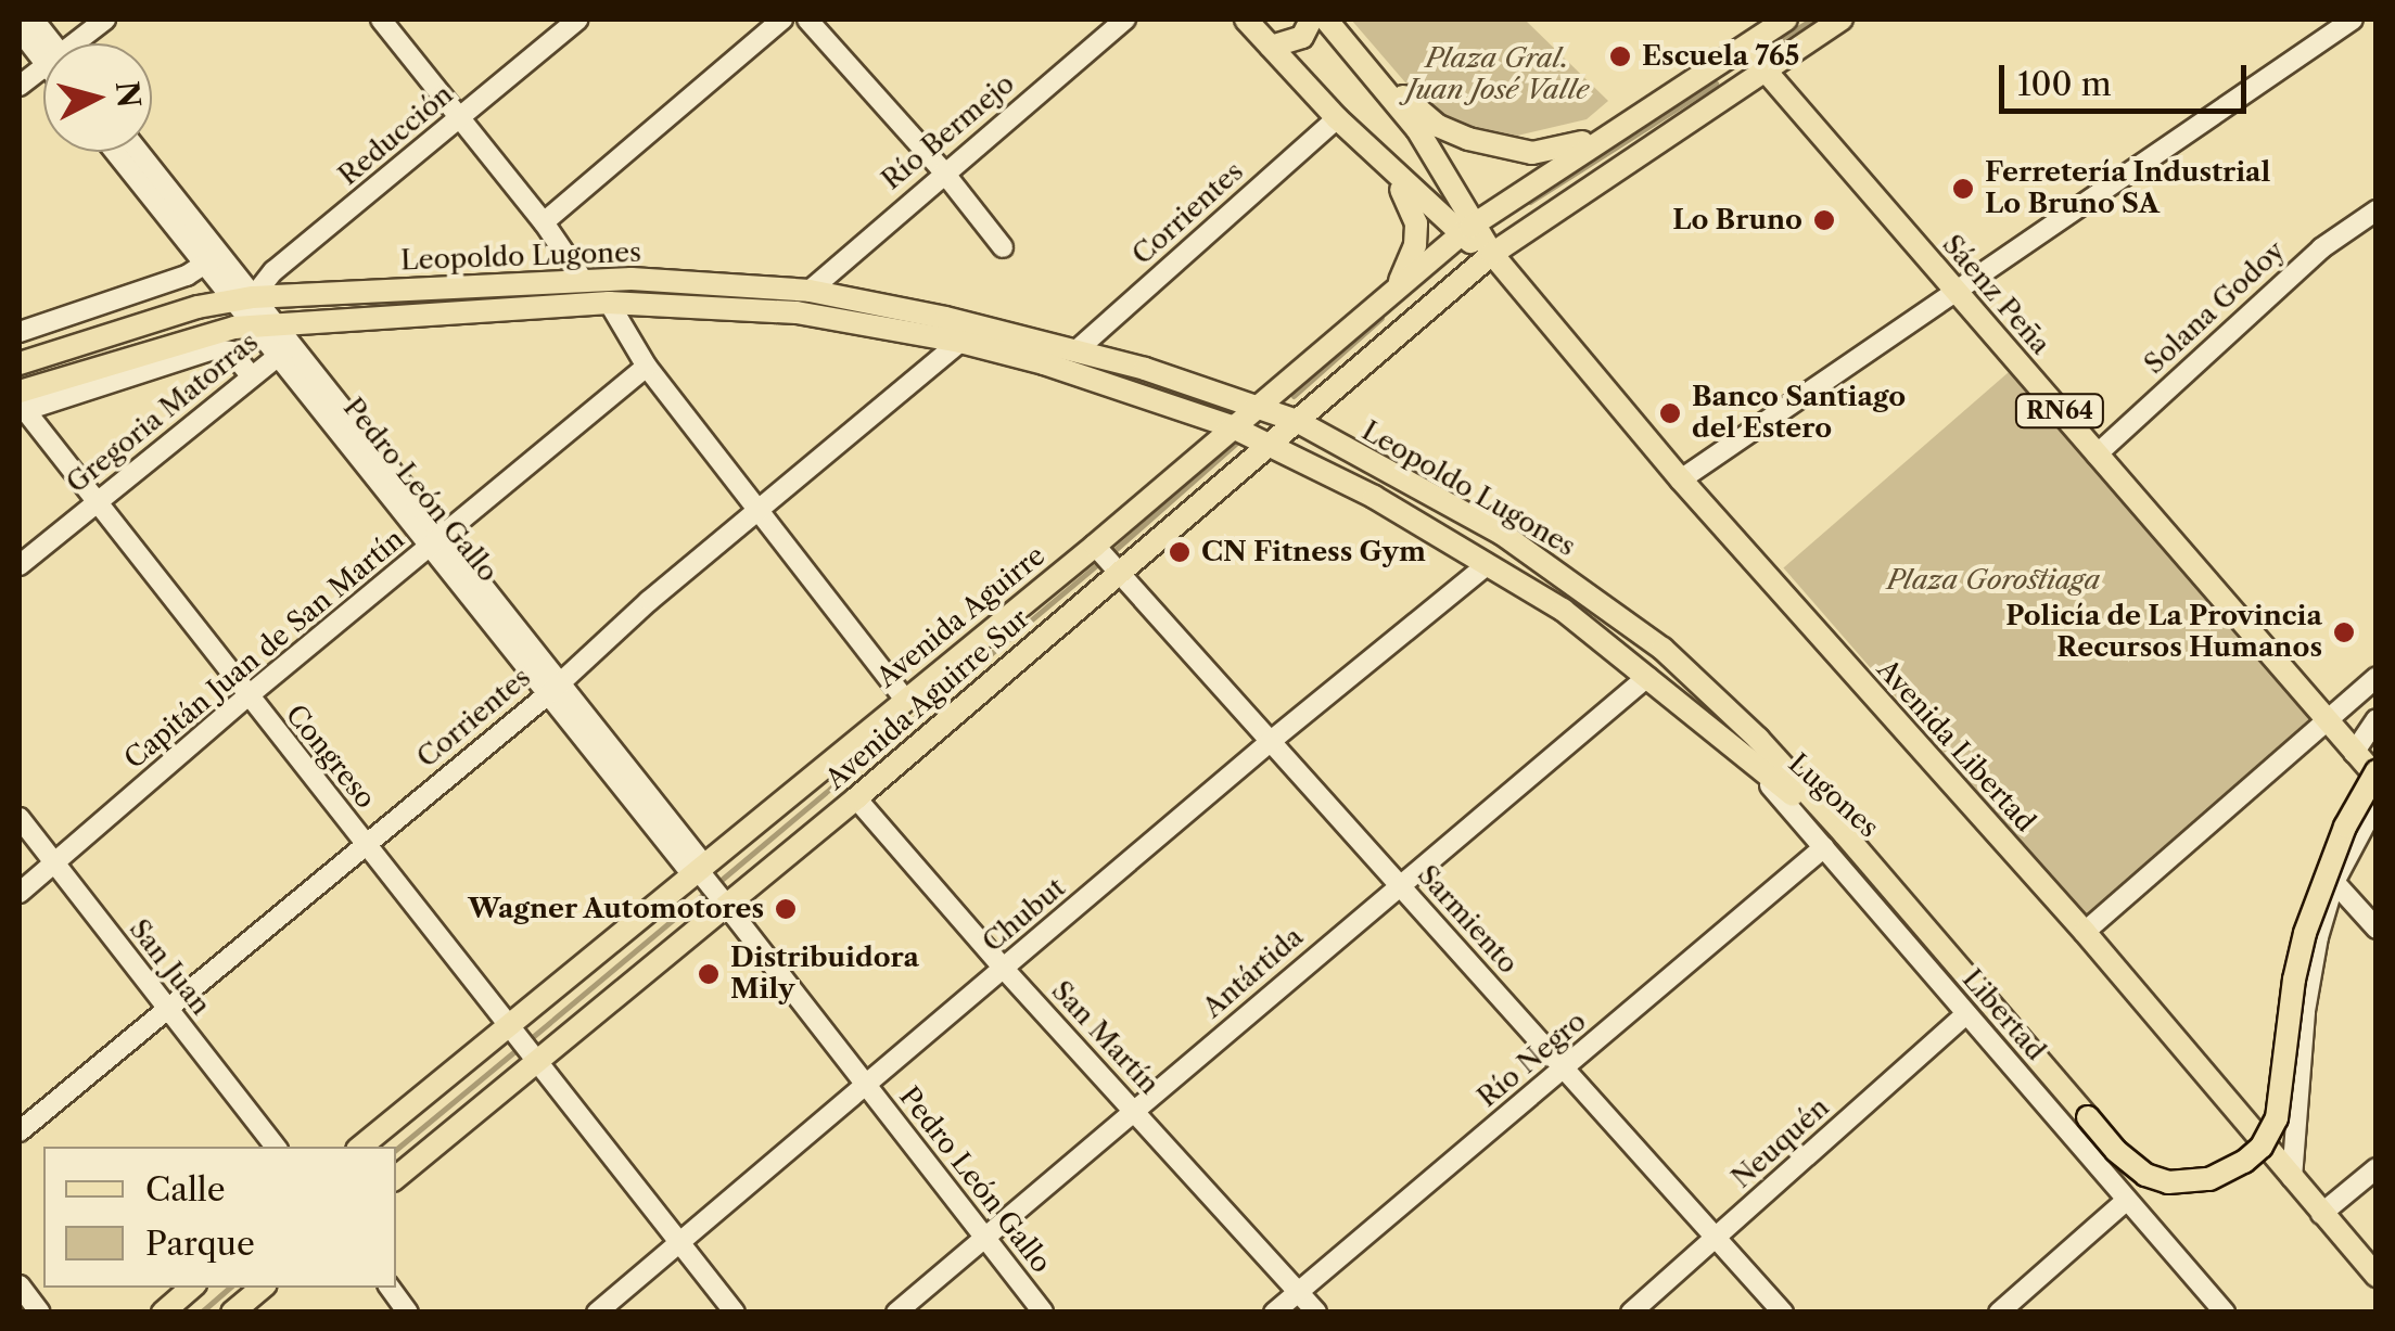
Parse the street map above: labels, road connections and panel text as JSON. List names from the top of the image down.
{
  "streets": {
    "main road": [
      "Leopoldo Lugones",
      "Sáenz Peña",
      "RN64",
      "Avenida Aguirre",
      "Avenida Aguirre Sur",
      "Avenida Libertad",
      "Lugones"
    ],
    "street": [
      "Río Bermejo",
      "Reducción",
      "Corrientes",
      "Solana Godoy",
      "Gregoria Matorras",
      "Pedro León Gallo",
      "Capitán Juan de San Martín",
      "Congreso",
      "Chubut",
      "Sarmiento",
      "San Juan",
      "Antártida",
      "Libertad",
      "San Martín",
      "Río Negro",
      "Neuquén"
    ]
  },
  "crossings": [
    ["Río Bermejo", "Leopoldo Lugones"],
    ["Reducción", "Leopoldo Lugones"],
    ["Reducción", "Pedro León Gallo"],
    ["Corrientes", "Leopoldo Lugones"],
    ["Corrientes", "Pedro León Gallo"],
    ["Corrientes", "Avenida Libertad"],
    ["Corrientes", "Congreso"],
    ["Corrientes", "San Juan"],
    ["Leopoldo Lugones", "Sáenz Peña"],
    ["Leopoldo Lugones", "Pedro León Gallo"],
    ["Leopoldo Lugones", "Avenida Aguirre"],
    ["Leopoldo Lugones", "Avenida Aguirre Sur"],
    ["Leopoldo Lugones", "Congreso"],
    ["Leopoldo Lugones", "Lugones"],
    ["Leopoldo Lugones", "Chubut"],
    ["Leopoldo Lugones", "Antártida"],
    ["Leopoldo Lugones", "Libertad"],
    ["Sáenz Peña", "Solana Godoy"],
    ["Gregoria Matorras", "Pedro León Gallo"],
    ["Gregoria Matorras", "Congreso"],
    ["Pedro León Gallo", "Avenida Aguirre"],
    ["Pedro León Gallo", "Capitán Juan de San Martín"],
    ["Pedro León Gallo", "Avenida Aguirre Sur"],
    ["Pedro León Gallo", "Chubut"],
    ["Pedro León Gallo", "Antártida"],
    ["Avenida Aguirre", "Avenida Aguirre Sur"],
    ["Avenida Aguirre", "Sarmiento"],
    ["Capitán Juan de San Martín", "Congreso"],
    ["Capitán Juan de San Martín", "San Juan"],
    ["Avenida Aguirre Sur", "Avenida Libertad"],
    ["Avenida Aguirre Sur", "Congreso"],
    ["Avenida Aguirre Sur", "Sarmiento"],
    ["Avenida Aguirre Sur", "San Martín"],
    ["Lugones", "Libertad"],
    ["Chubut", "Sarmiento"],
    ["Chubut", "San Martín"],
    ["Sarmiento", "Antártida"],
    ["Sarmiento", "Río Negro"],
    ["Sarmiento", "Neuquén"],
    ["Antártida", "San Martín"],
    ["Libertad", "Río Negro"],
    ["Libertad", "Neuquén"],
    ["San Martín", "Río Negro"]
  ],
  "parks": ["Plaza Gral. Juan José Valle", "Plaza Gorostiaga"],
  "places": [
    "Escuela 765",
    "Ferretería Industrial Lo Bruno SA",
    "Lo Bruno",
    "Banco Santiago del Estero",
    "CN Fitness Gym",
    "Policía de La Provincia Recursos Humanos",
    "Wagner Automotores",
    "Distribuidora Mily"
  ],
  "legend": ["Calle", "Parque"],
  "scale_bar": "100 m",
  "north": "right"
}
